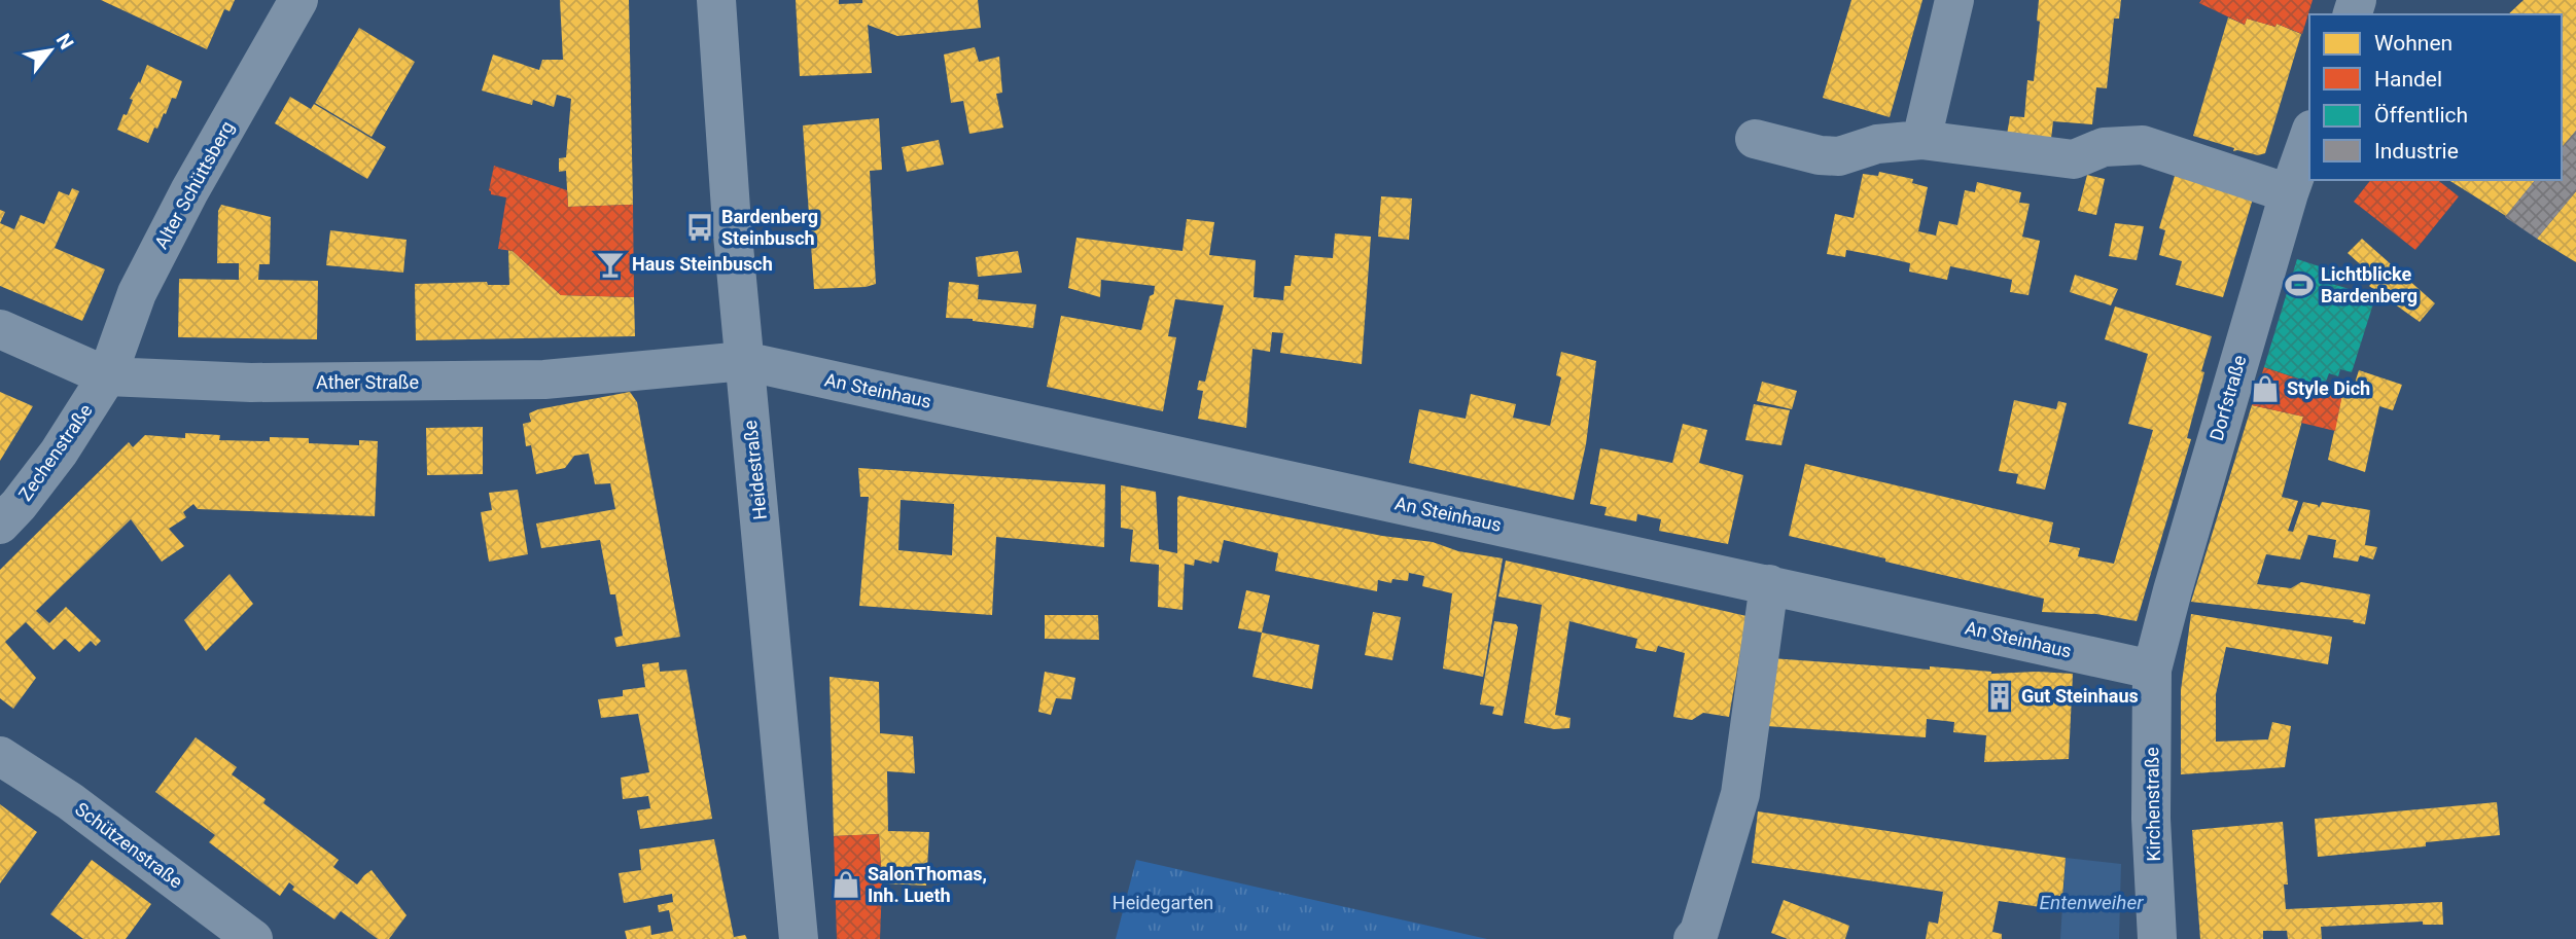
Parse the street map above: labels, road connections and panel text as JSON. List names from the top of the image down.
{
  "streets": {
    "street": [
      "Alter Schüttsberg",
      "Ather Straße",
      "An Steinhaus",
      "Dorfstraße",
      "Zechenstraße",
      "Heidestraße",
      "Kirchenstraße",
      "Schützenstraße"
    ]
  },
  "crossings": [
    ["Alter Schüttsberg", "Ather Straße"],
    ["Alter Schüttsberg", "Zechenstraße"],
    ["Ather Straße", "An Steinhaus"],
    ["Ather Straße", "Zechenstraße"],
    ["Ather Straße", "Heidestraße"],
    ["An Steinhaus", "Dorfstraße"],
    ["An Steinhaus", "Heidestraße"],
    ["An Steinhaus", "Kirchenstraße"],
    ["Dorfstraße", "Kirchenstraße"]
  ],
  "water": ["Entenweiher"],
  "parks": ["Heidegarten"],
  "places": {
    "bus stop": ["Bardenberg Steinbusch"],
    "bar": ["Haus Steinbusch"],
    "sports": ["Lichtblicke Bardenberg"],
    "shop": ["Style Dich", "SalonThomas, Inh. Lueth"],
    "building": ["Gut Steinhaus"]
  },
  "legend": [
    "Wohnen",
    "Handel",
    "Öffentlich",
    "Industrie"
  ],
  "north": "top right"
}
